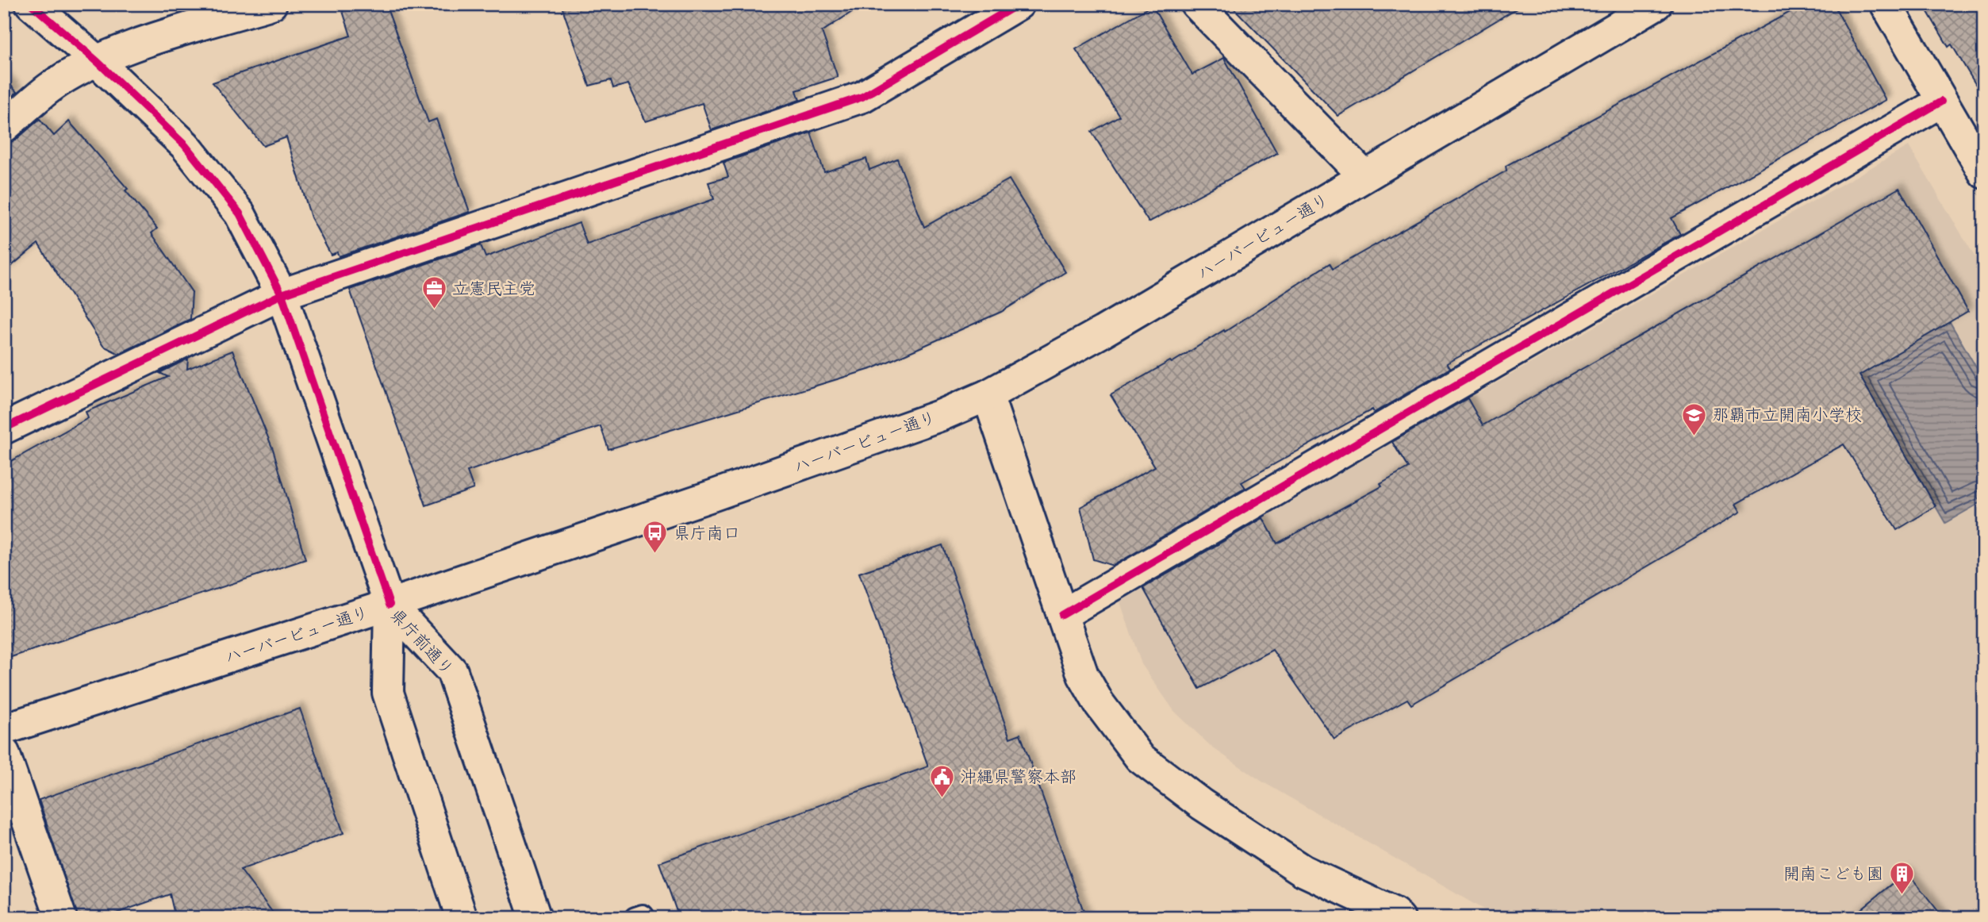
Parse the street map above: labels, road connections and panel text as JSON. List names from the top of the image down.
{
  "streets": {
    "street": ["ハーバービュー通り", "県庁前通り"]
  },
  "crossings": [
    ["ハーバービュー通り", "県庁前通り"]
  ],
  "places": {
    "office": ["立憲民主党"],
    "school or university": ["那覇市立開南小学校"],
    "bus stop": ["県庁南口"],
    "public building": ["沖縄県警察本部"],
    "building": ["開南こども園"]
  }
}
